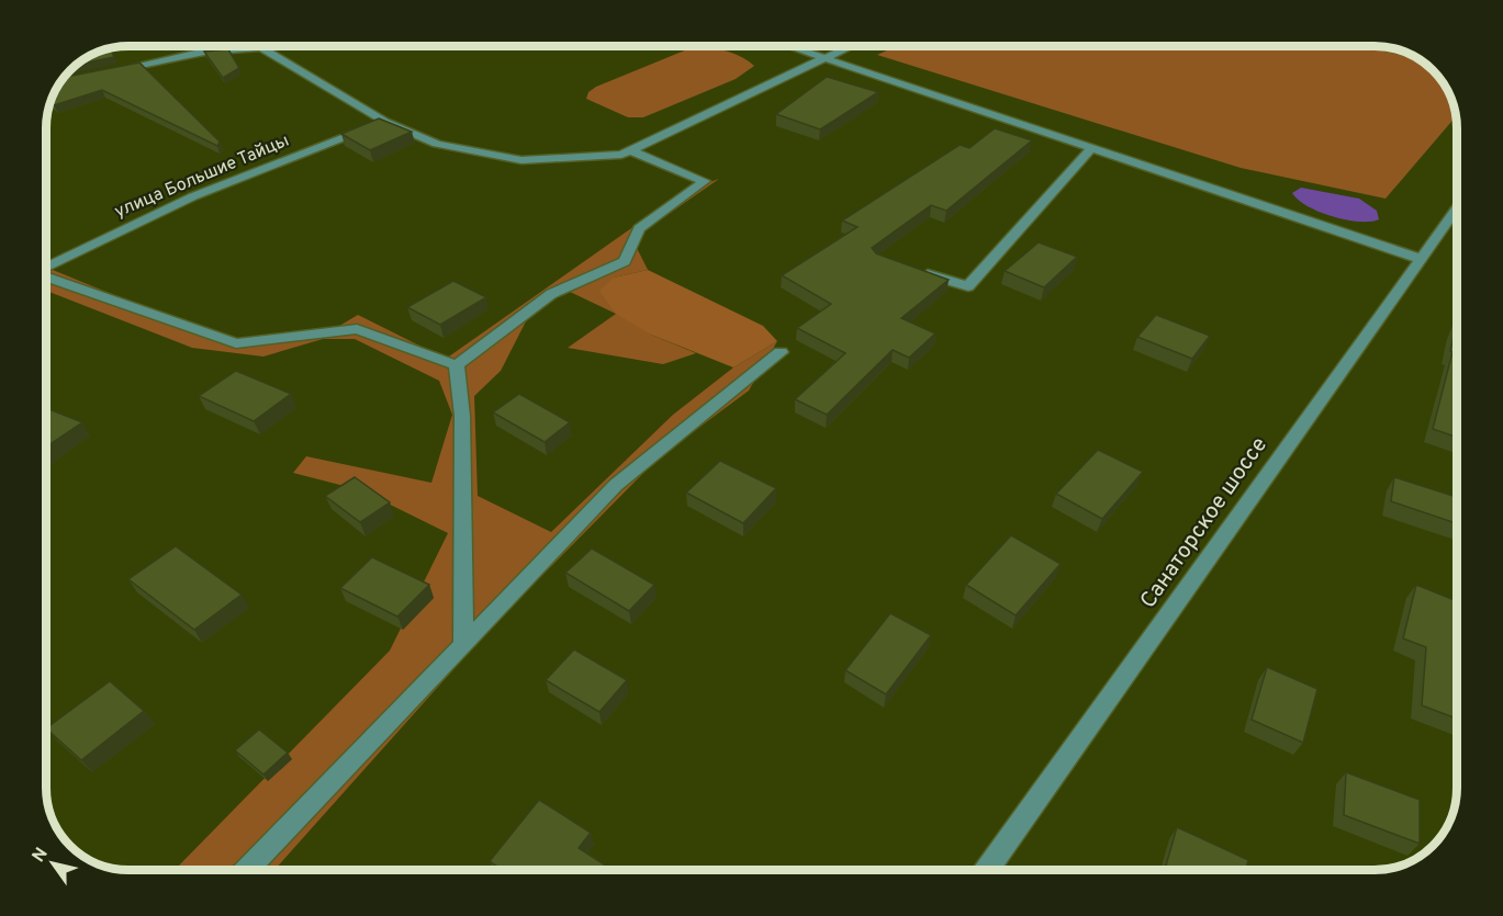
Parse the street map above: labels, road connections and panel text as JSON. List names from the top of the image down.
{
  "streets": {
    "street": ["улица Большие Тайцы", "Санаторское шоссе"]
  },
  "north": "top left"
}
